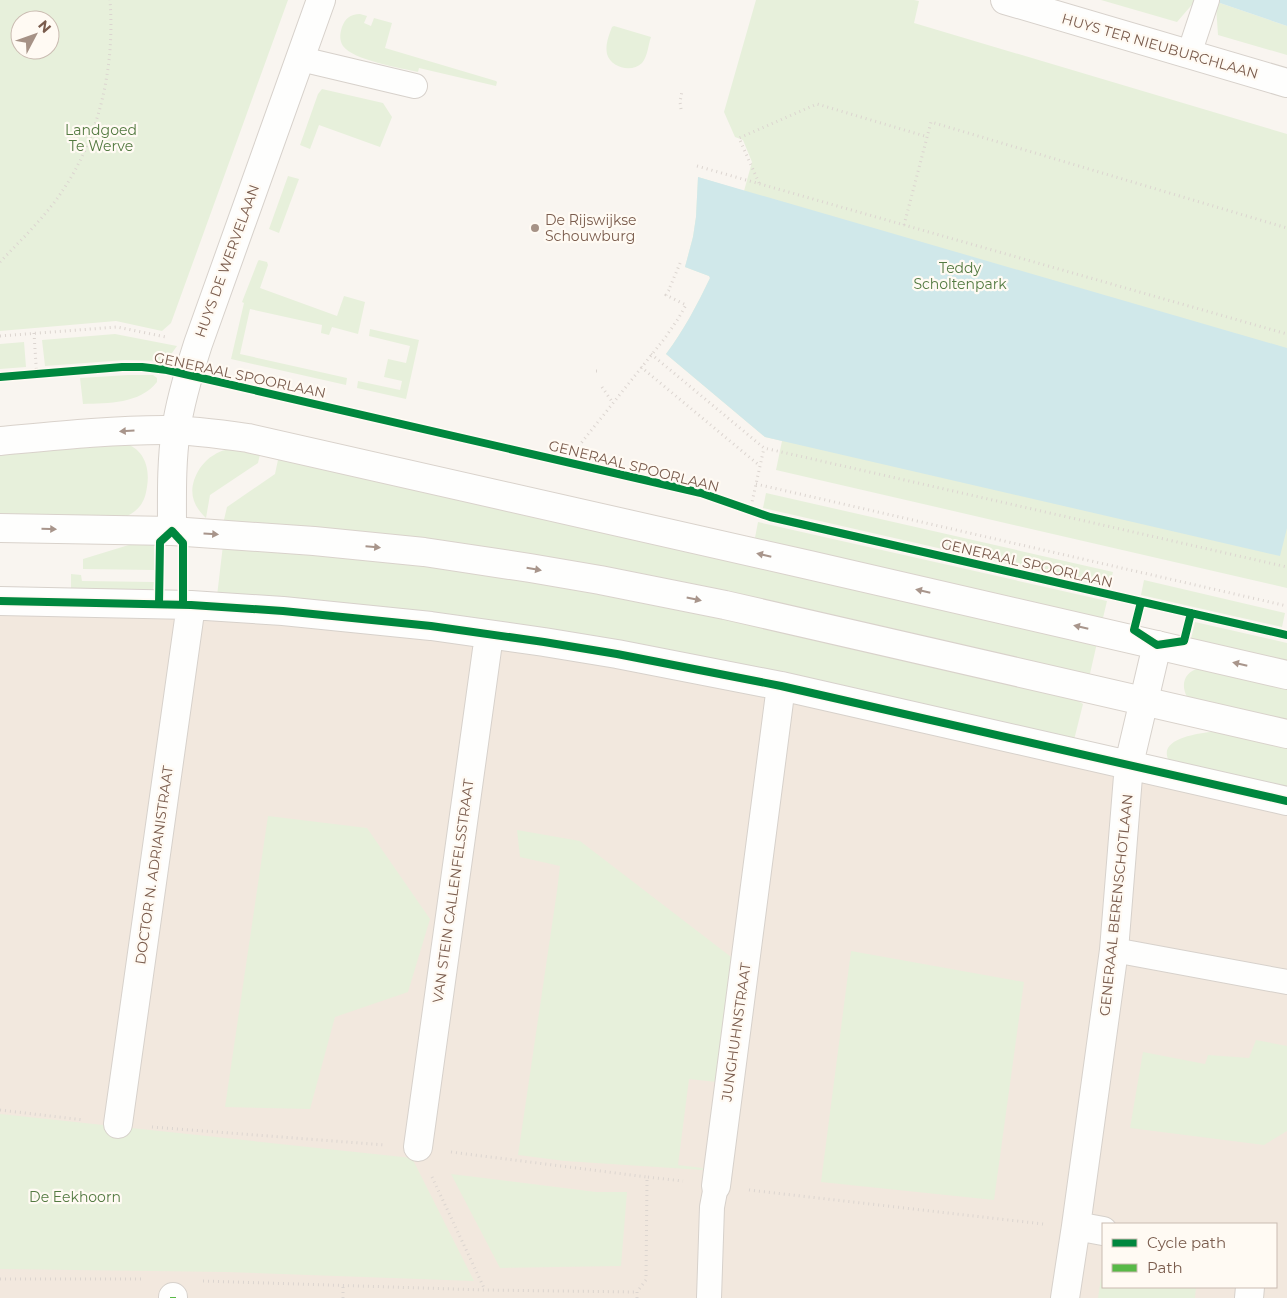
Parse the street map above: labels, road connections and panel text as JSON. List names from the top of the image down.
{
  "streets": {
    "street": [
      "HUYS TER NIEUBURCHLAAN",
      "HUYS DE WERVELAAN",
      "DOCTOR N. ADRIANISTRAAT",
      "VAN STEIN CALLENFELSSTRAAT",
      "GENERAAL BERENSCHOTLAAN",
      "JUNGHUHNSTRAAT"
    ],
    "cycle path": ["GENERAAL SPOORLAAN"]
  },
  "crossings": [
    ["HUYS DE WERVELAAN", "GENERAAL SPOORLAAN"]
  ],
  "parks": ["Landgoed Te Werve", "Teddy Scholtenpark", "De Eekhoorn"],
  "places": ["De Rijswijkse Schouwburg"],
  "legend": ["Cycle path", "Path"],
  "north": "top right"
}
